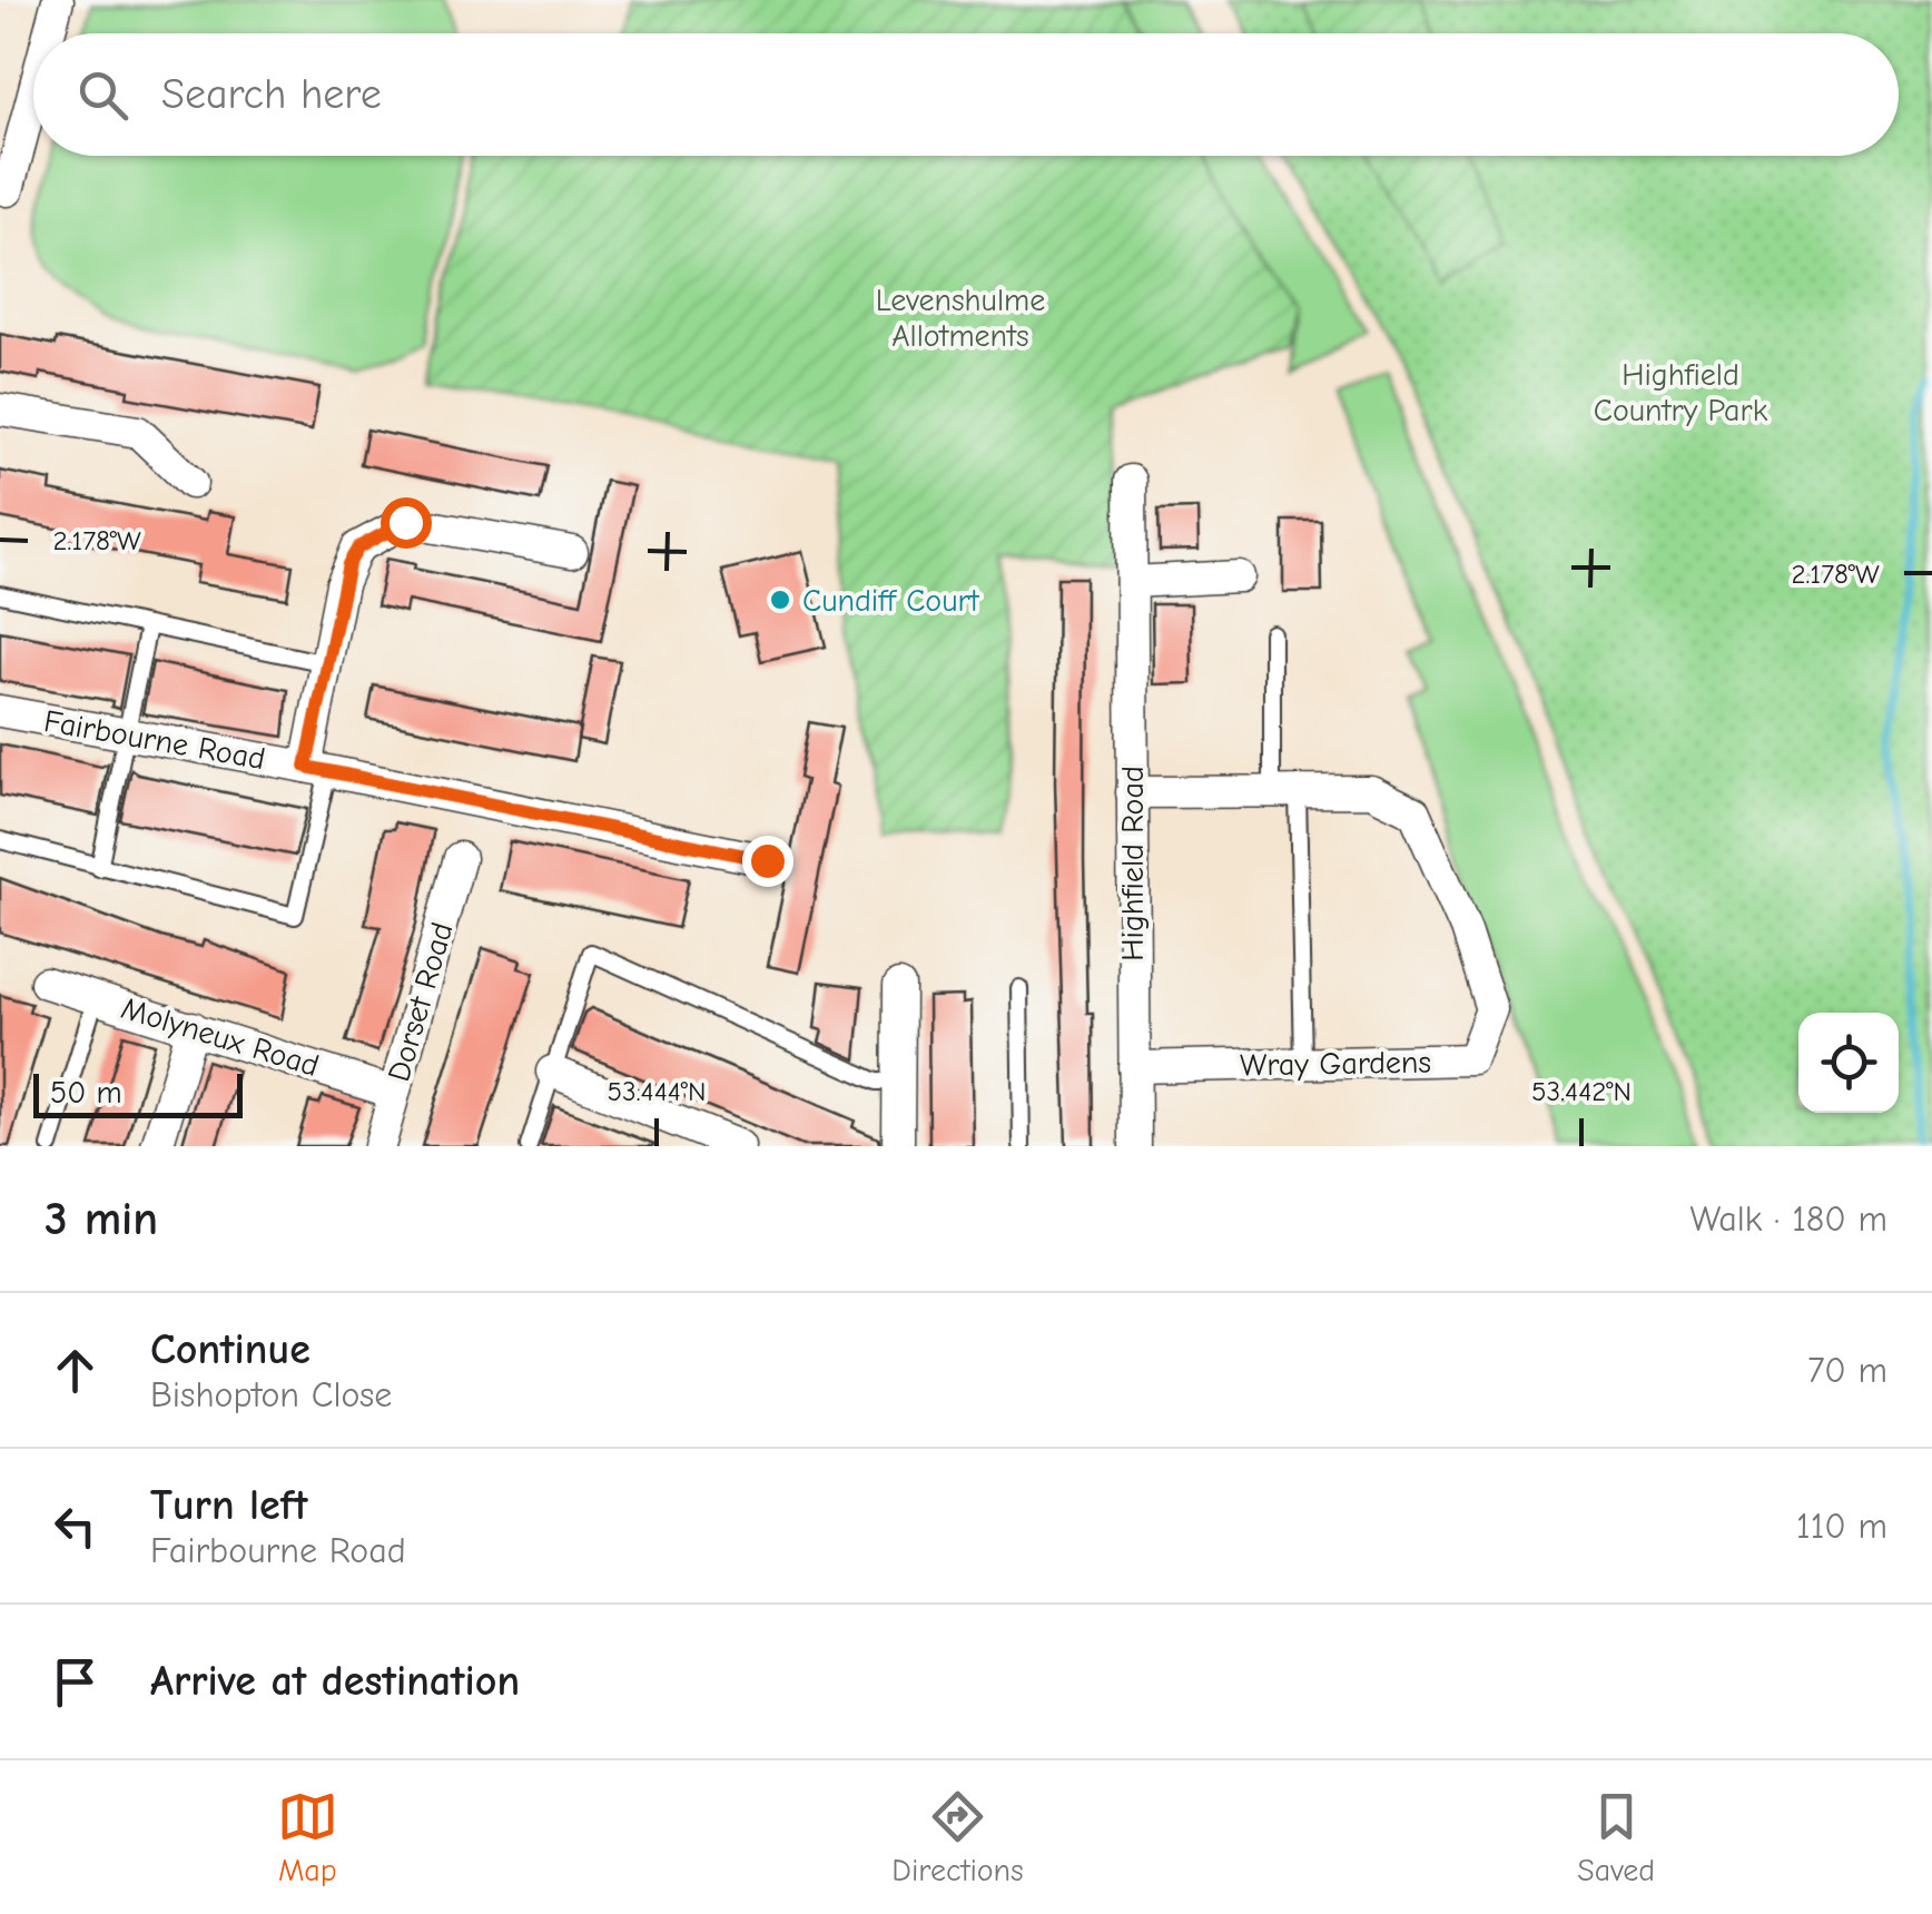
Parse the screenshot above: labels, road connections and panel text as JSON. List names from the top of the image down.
{
  "streets": {
    "street": [
      "Fairbourne Road",
      "Highfield Road",
      "Dorset Road",
      "Molyneux Road",
      "Wray Gardens"
    ]
  },
  "crossings": [
    ["Highfield Road", "Wray Gardens"],
    ["Dorset Road", "Molyneux Road"]
  ],
  "parks": ["Levenshulme Allotments", "Highfield Country Park"],
  "places": ["Cundiff Court"],
  "scale_bar": "50 m",
  "page": {
    "search": "Search here",
    "scale": "50 m",
    "heading": ["3 min", "Walk · 180 m"],
    "list": [
      ["Continue", "Bishopton Close", "70 m"],
      ["Turn left", "Fairbourne Road", "110 m"],
      "Arrive at destination"
    ],
    "nav": ["Map", "Directions", "Saved"]
  },
  "coordinates": ["2.178°W", "53.444°N", "53.442°N"]
}
